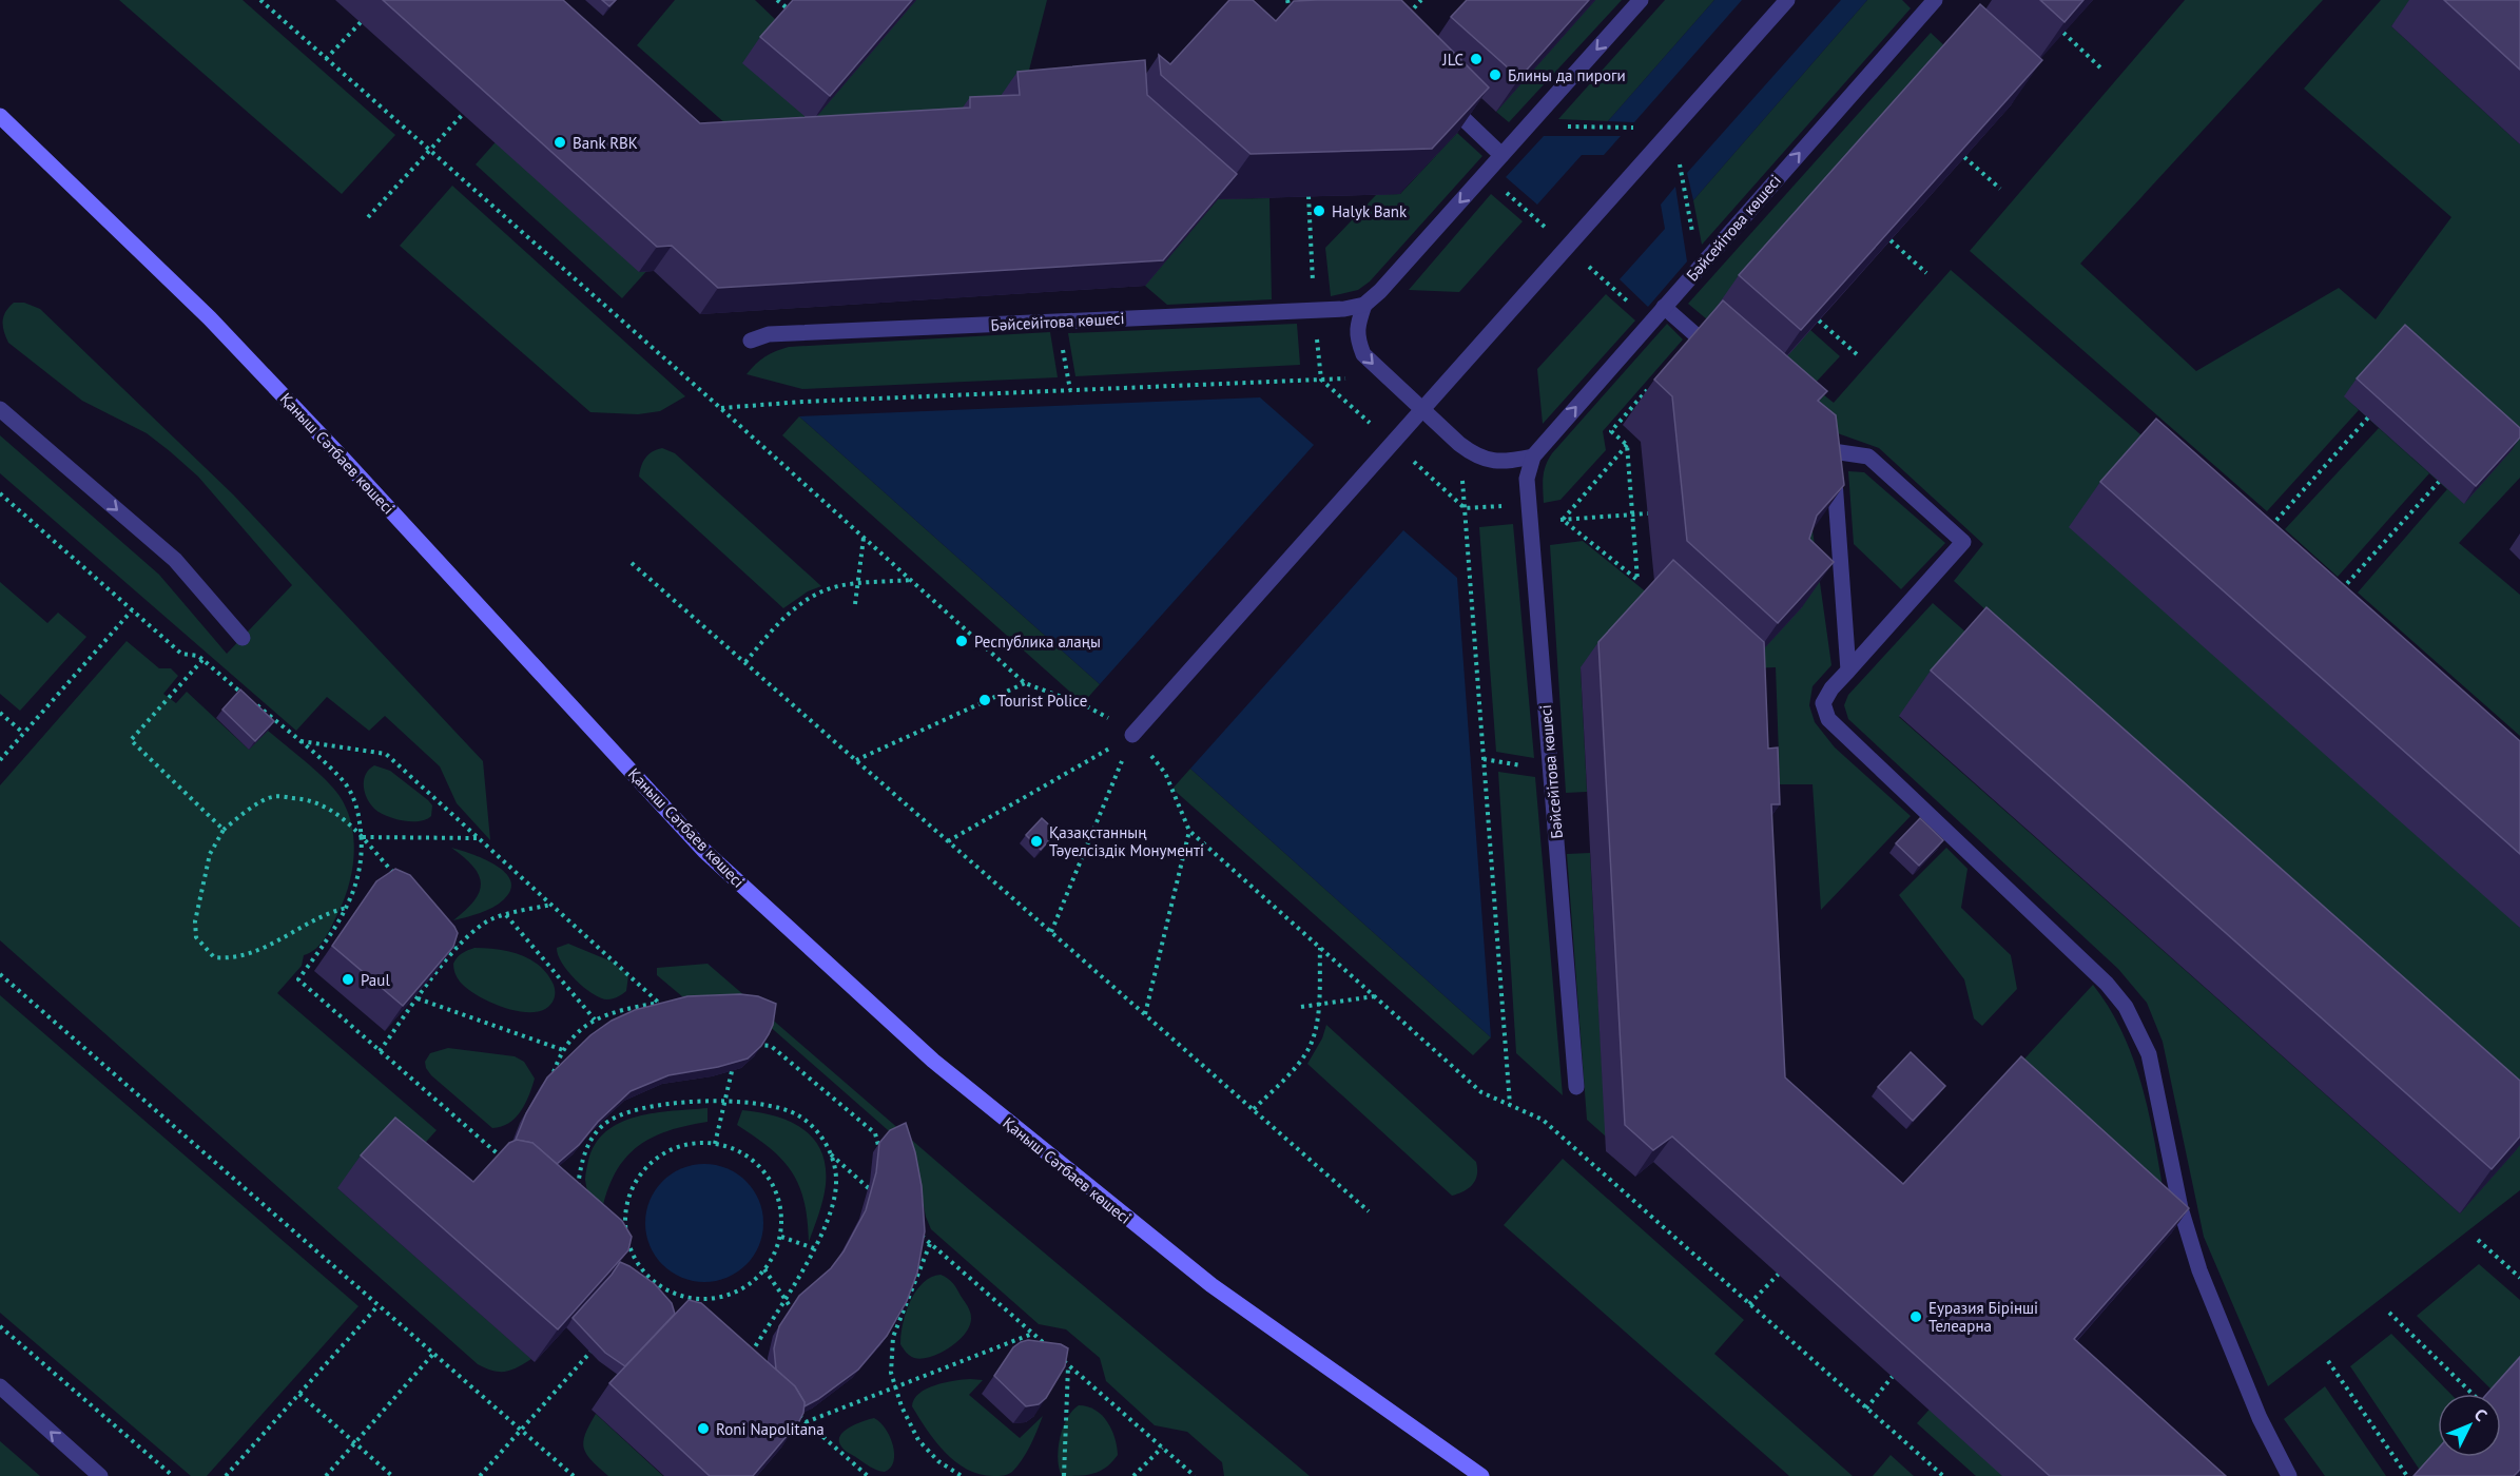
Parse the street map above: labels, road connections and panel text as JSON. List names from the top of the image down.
{
  "streets": {
    "main road": ["Қаныш Сәтбаев көшесі"],
    "street": ["Бәйсейітова көшесі"]
  },
  "places": [
    "JLC",
    "Блины да пироги",
    "Bank RBK",
    "Halyk Bank",
    "Республика алаңы",
    "Tourist Police",
    "Қазақстанның Тәуелсіздік Монументі",
    "Paul",
    "Еуразия Бірінші Телеарна",
    "Roni Napolitana"
  ],
  "north": "top right"
}
